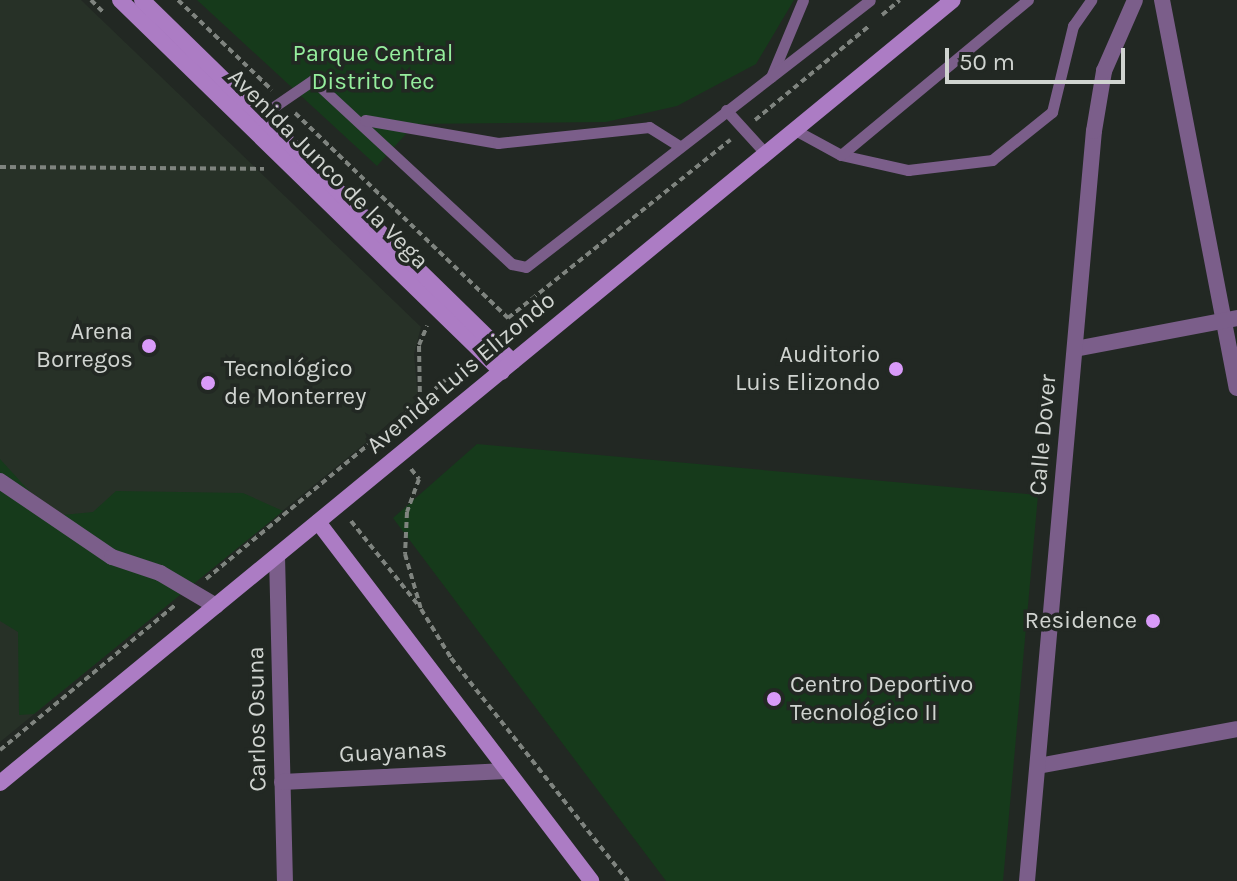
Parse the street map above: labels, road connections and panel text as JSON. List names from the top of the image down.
{
  "streets": {
    "street": [
      "Avenida Junco de la Vega",
      "Avenida Luis Elizondo",
      "Calle Dover",
      "Carlos Osuna",
      "Guayanas"
    ]
  },
  "crossings": [
    ["Avenida Junco de la Vega", "Avenida Luis Elizondo"],
    ["Avenida Luis Elizondo", "Carlos Osuna"],
    ["Carlos Osuna", "Guayanas"]
  ],
  "parks": ["Parque Central Distrito Tec"],
  "places": [
    "Arena Borregos",
    "Auditorio Luis Elizondo",
    "Tecnológico de Monterrey",
    "Residence",
    "Centro Deportivo Tecnológico II"
  ],
  "scale_bar": "50 m"
}
